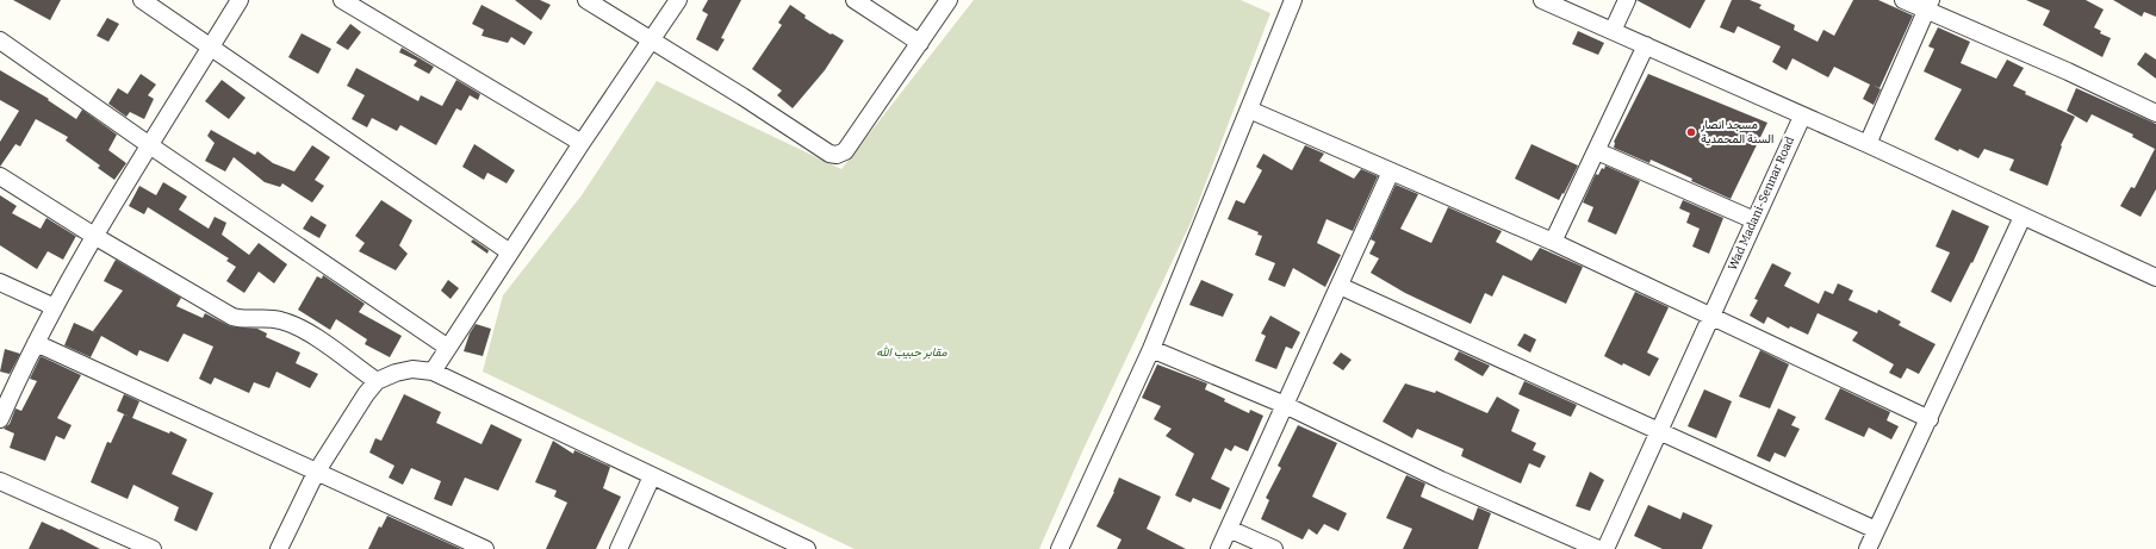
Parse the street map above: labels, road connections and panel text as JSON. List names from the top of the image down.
{
  "streets": {
    "street": ["Wad Madani-Sennar Road"]
  },
  "parks": ["مقابر حبيب الله"],
  "places": ["مسجد انصار السنة المحمدية"]
}
